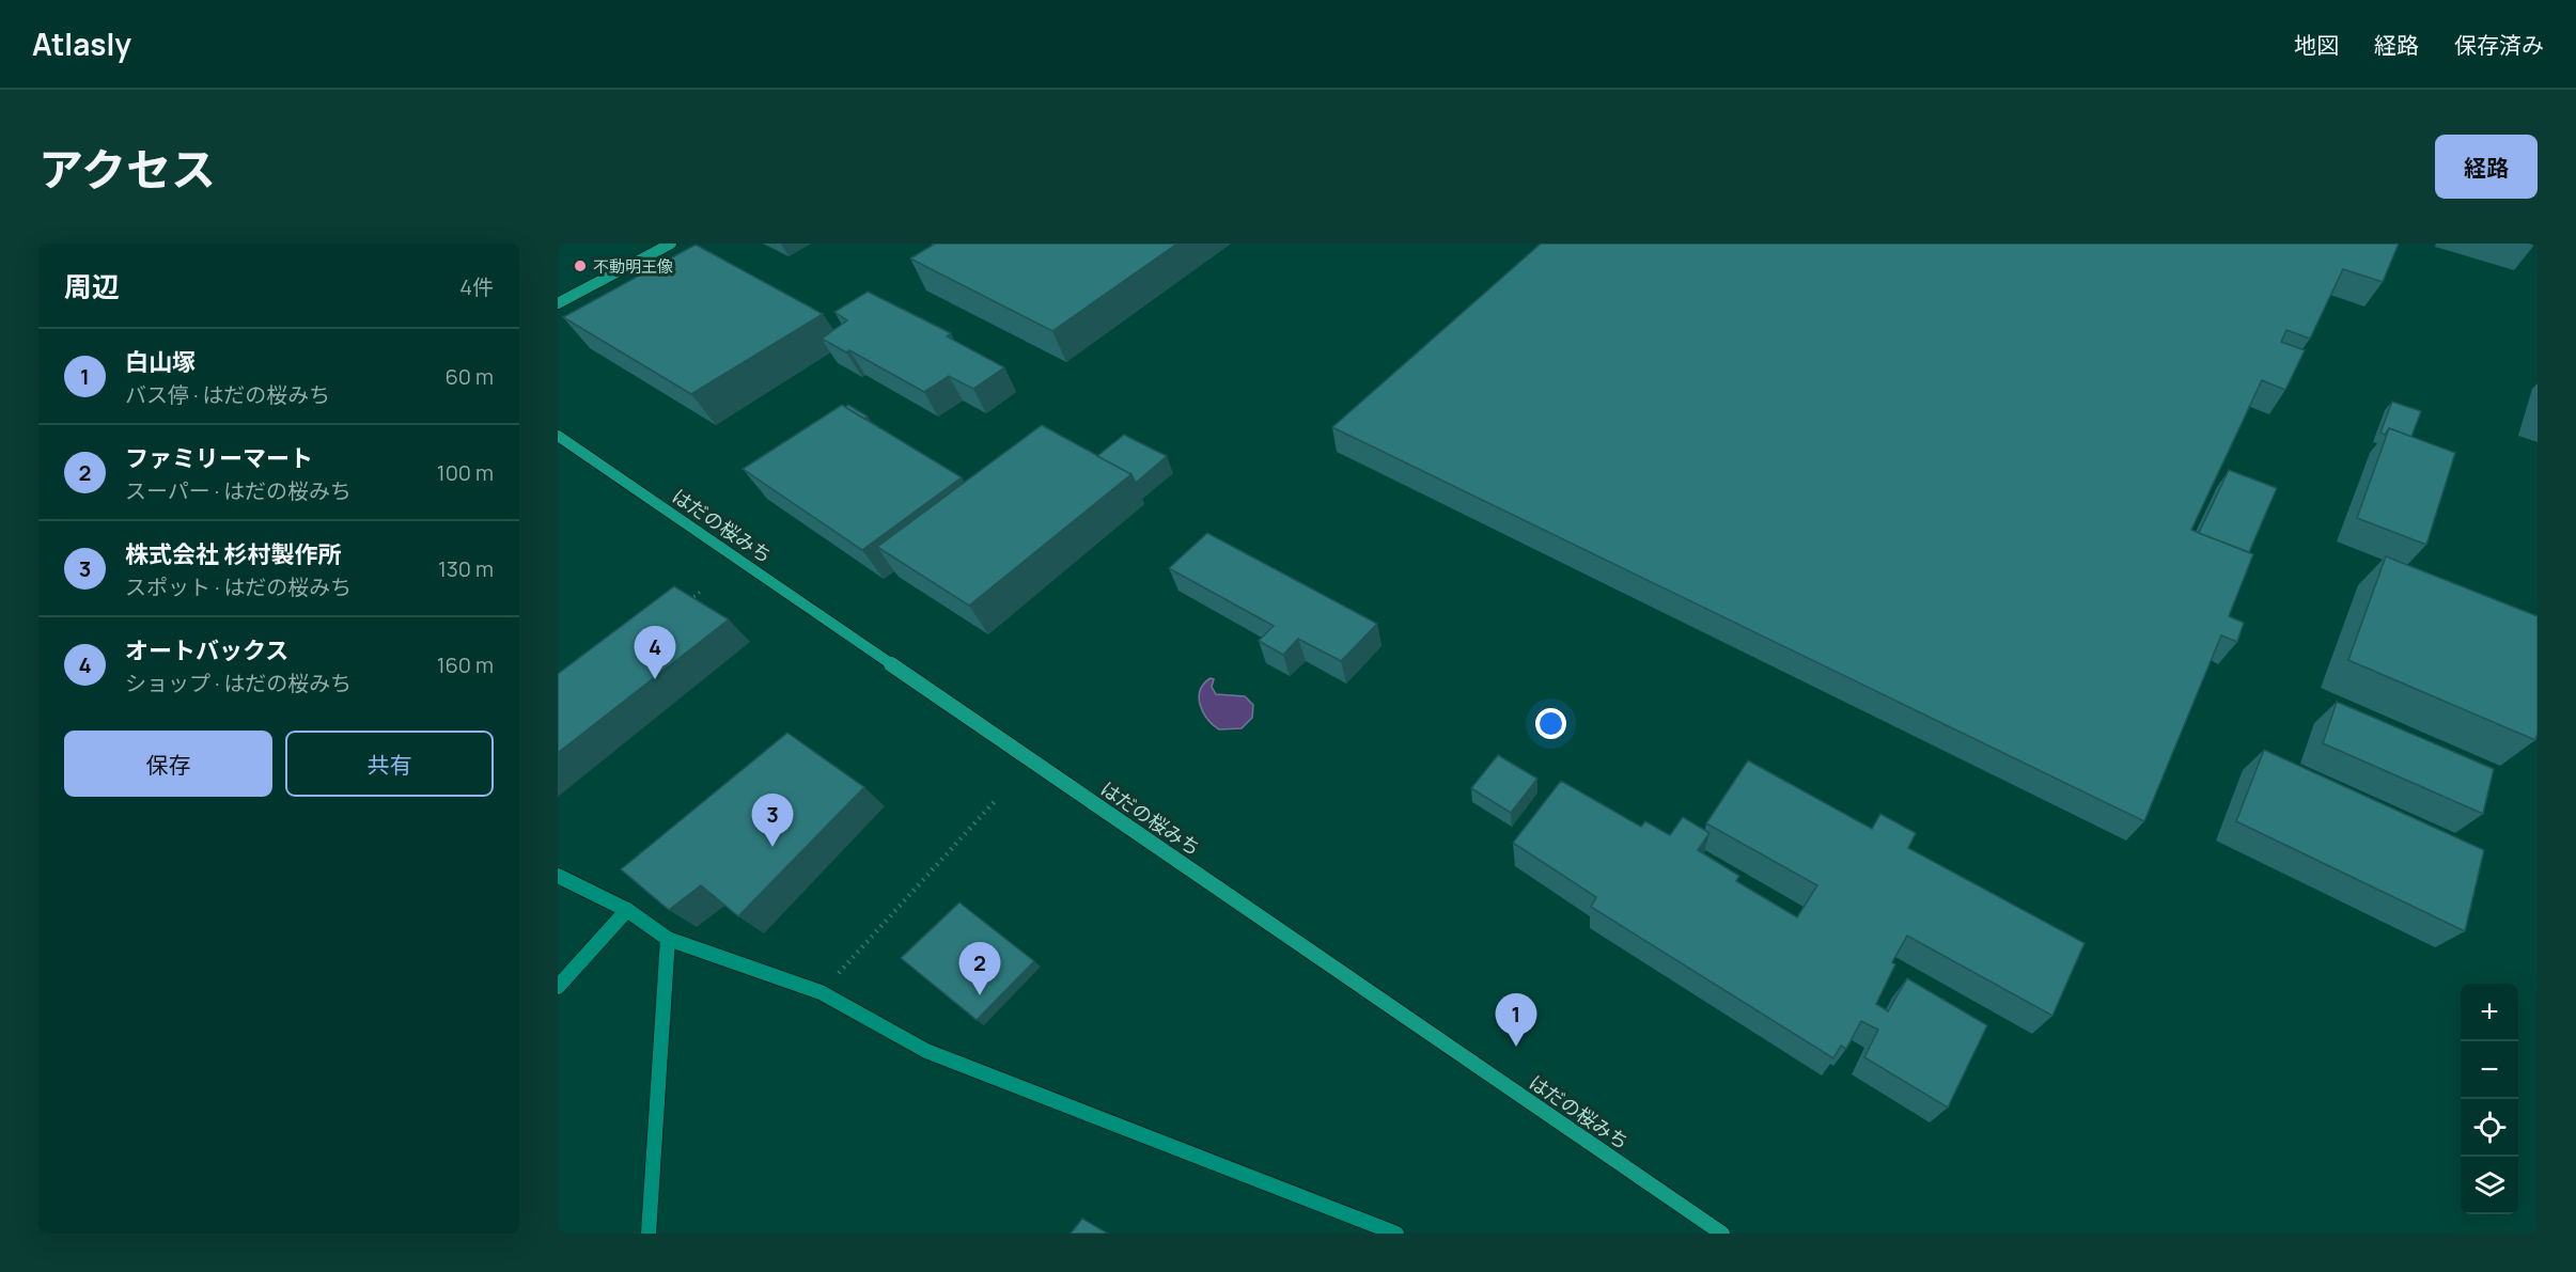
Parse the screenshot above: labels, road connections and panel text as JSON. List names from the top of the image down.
{
  "streets": {
    "street": ["はだの桜みち"]
  },
  "places": ["不動明王像"],
  "page": {
    "header": "Atlasly",
    "nav": ["地図", "経路", "保存済み"],
    "title": "アクセス",
    "buttons": [
      "経路",
      ["保存", "共有"]
    ],
    "heading": ["周辺", "4件"],
    "list": [
      {
        "mark": "1",
        "name": "白山塚",
        "note": "バス停 · はだの桜みち",
        "value": "60 m"
      },
      {
        "mark": "2",
        "name": "ファミリーマート",
        "note": "スーパー · はだの桜みち",
        "value": "100 m"
      },
      {
        "mark": "3",
        "name": "株式会社 杉村製作所",
        "note": "スポット · はだの桜みち",
        "value": "130 m"
      },
      {
        "mark": "4",
        "name": "オートバックス",
        "note": "ショップ · はだの桜みち",
        "value": "160 m"
      }
    ],
    "pins": [
      "4",
      "3",
      "2",
      "1"
    ],
    "map_buttons": ["+", "−"]
  }
}
